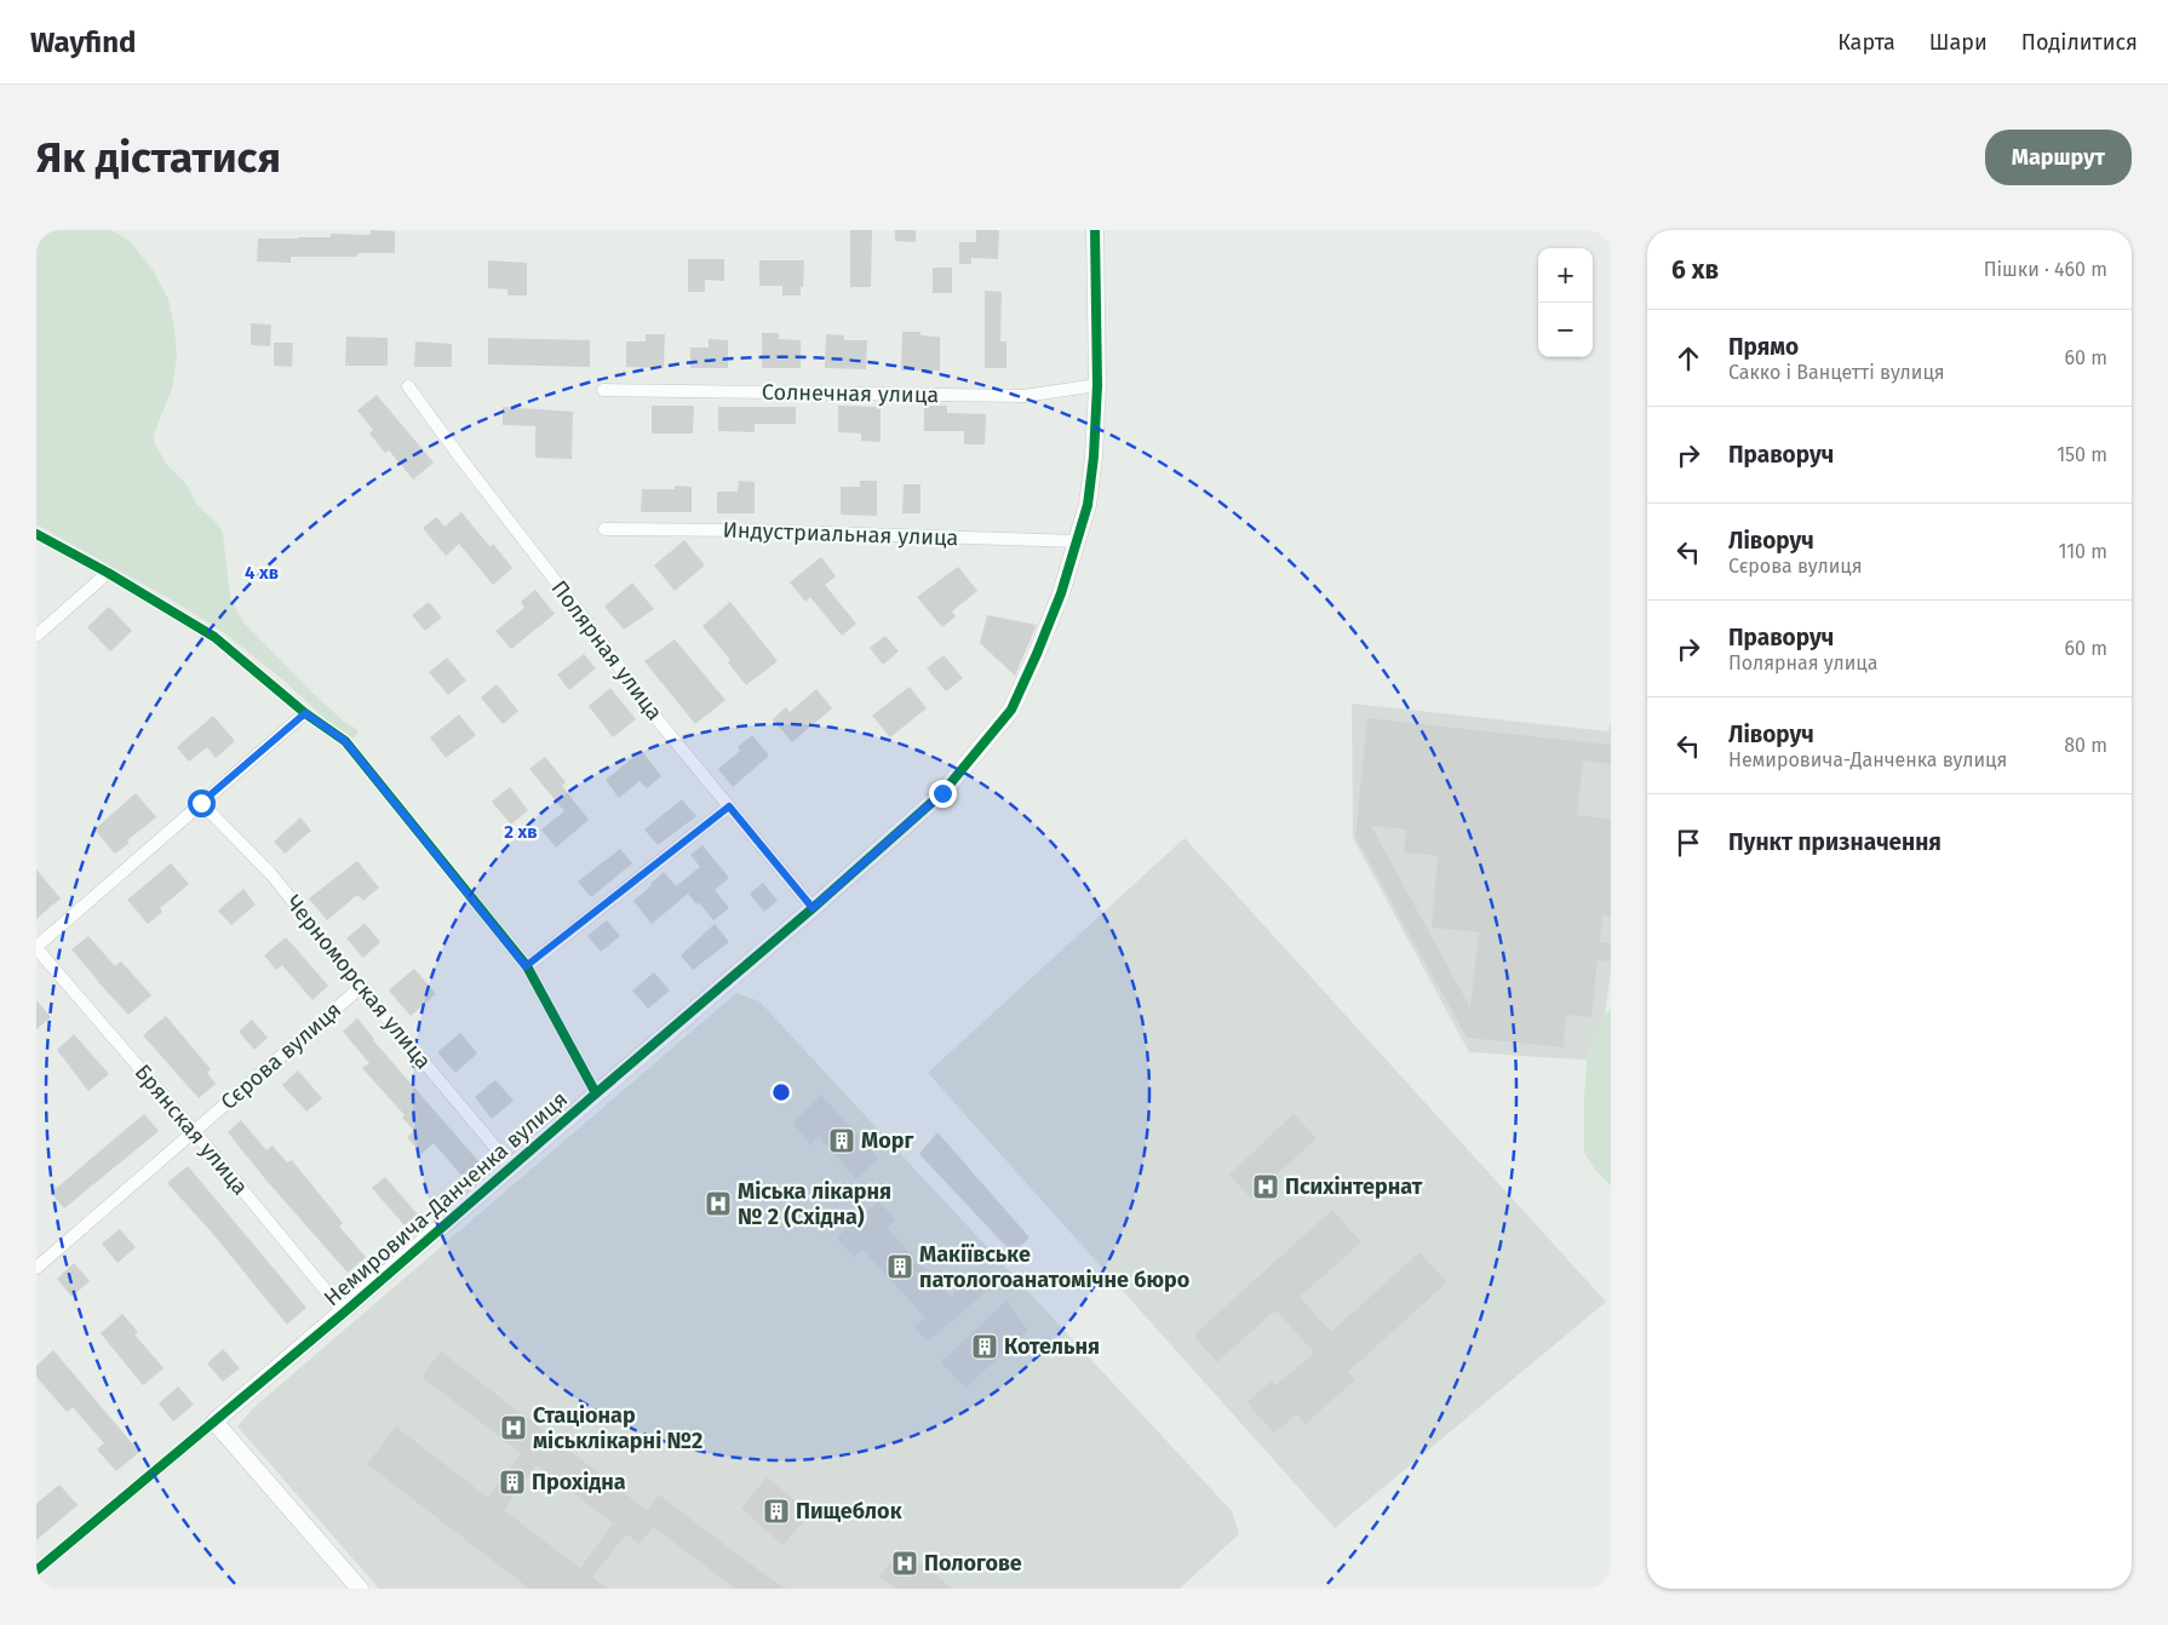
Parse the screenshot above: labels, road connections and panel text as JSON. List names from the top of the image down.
{
  "streets": {
    "street": [
      "Солнечная улица",
      "Индустриальная улица",
      "Полярная улица",
      "Черноморская улица",
      "Сєрова вулиця",
      "Брянская улица",
      "Немировича-Данченка вулиця"
    ]
  },
  "crossings": [
    ["Солнечная улица", "Немировича-Данченка вулиця"],
    ["Индустриальная улица", "Немировича-Данченка вулиця"],
    ["Полярная улица", "Немировича-Данченка вулиця"],
    ["Черноморская улица", "Сєрова вулиця"],
    ["Черноморская улица", "Немировича-Данченка вулиця"],
    ["Сєрова вулиця", "Брянская улица"],
    ["Брянская улица", "Немировича-Данченка вулиця"]
  ],
  "places": {
    "building": [
      "Морг",
      "Макіївське патологоанатомічне бюро",
      "Котельня",
      "Прохідна",
      "Пищеблок"
    ],
    "hospital": [
      "Психінтернат",
      "Міська лікарня № 2 (Східна)",
      "Стаціонар міськлікарні №2",
      "Пологове"
    ]
  },
  "page": {
    "header": "Wayfind",
    "nav": ["Карта", "Шари", "Поділитися"],
    "buttons": "Маршрут",
    "title": "Як дістатися",
    "heading": ["6 хв", "Пішки · 460 m"],
    "map_buttons": ["+", "−"],
    "list": [
      ["Прямо", "Сакко і Ванцетті вулиця", "60 m"],
      ["Праворуч", "150 m"],
      ["Ліворуч", "Сєрова вулиця", "110 m"],
      ["Праворуч", "Полярная улица", "60 m"],
      ["Ліворуч", "Немировича-Данченка вулиця", "80 m"],
      "Пункт призначення"
    ]
  },
  "rings": ["4 хв", "2 хв"]
}
